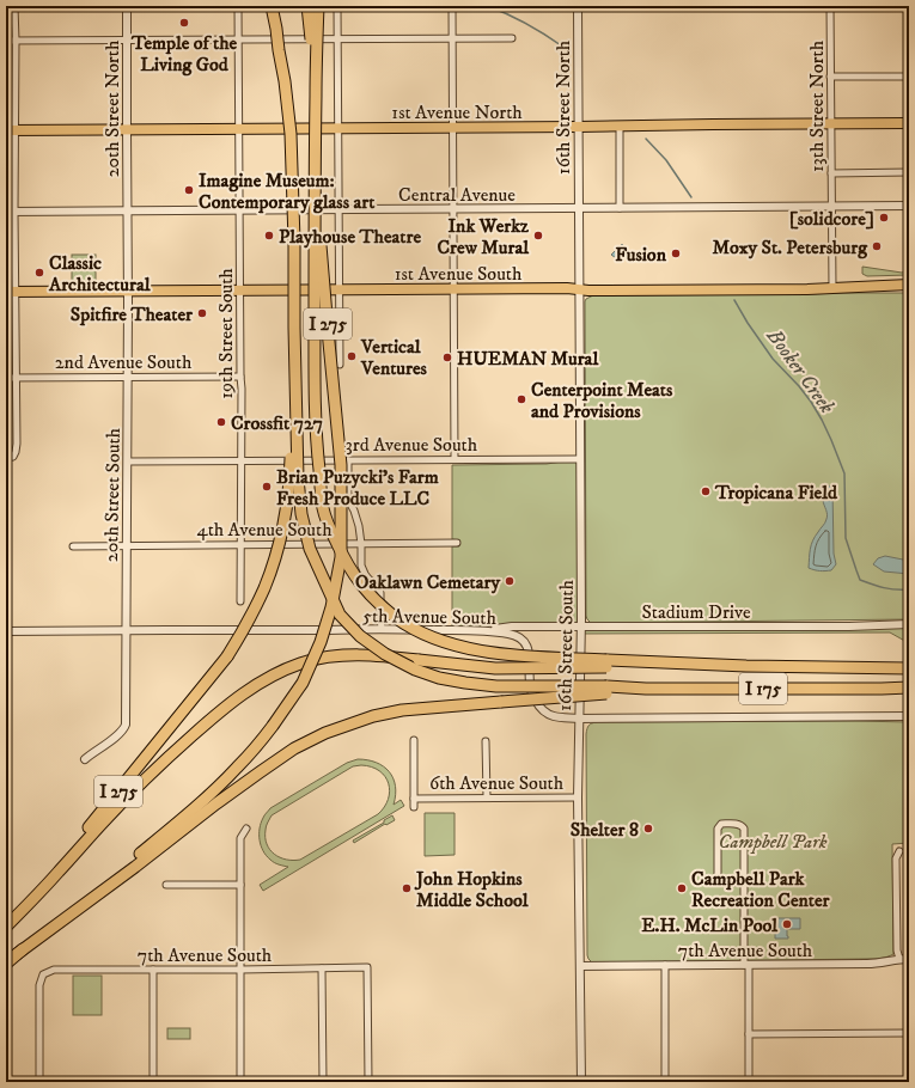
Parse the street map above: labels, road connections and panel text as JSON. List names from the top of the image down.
{
  "streets": {
    "highway": ["I 275", "I 175"],
    "main road": ["1st Avenue North", "1st Avenue South"],
    "street": [
      "13th Street North",
      "16th Street North",
      "20th Street North",
      "Central Avenue",
      "19th Street South",
      "2nd Avenue South",
      "3rd Avenue South",
      "20th Street South",
      "4th Avenue South",
      "Stadium Drive",
      "5th Avenue South",
      "16th Street South",
      "6th Avenue South",
      "7th Avenue South"
    ]
  },
  "crossings": [
    ["13th Street North", "1st Avenue North"],
    ["13th Street North", "Central Avenue"],
    ["13th Street North", "1st Avenue South"],
    ["16th Street North", "1st Avenue North"],
    ["16th Street North", "Central Avenue"],
    ["16th Street North", "16th Street South"],
    ["20th Street North", "1st Avenue North"],
    ["20th Street North", "Central Avenue"],
    ["20th Street North", "20th Street South"],
    ["1st Avenue North", "19th Street South"],
    ["Central Avenue", "19th Street South"],
    ["Central Avenue", "20th Street South"],
    ["Central Avenue", "16th Street South"],
    ["1st Avenue South", "19th Street South"],
    ["1st Avenue South", "20th Street South"],
    ["1st Avenue South", "16th Street South"],
    ["19th Street South", "2nd Avenue South"],
    ["19th Street South", "3rd Avenue South"],
    ["19th Street South", "4th Avenue South"],
    ["2nd Avenue South", "20th Street South"],
    ["3rd Avenue South", "20th Street South"],
    ["3rd Avenue South", "16th Street South"],
    ["20th Street South", "4th Avenue South"],
    ["20th Street South", "5th Avenue South"],
    ["Stadium Drive", "5th Avenue South"],
    ["Stadium Drive", "16th Street South"],
    ["5th Avenue South", "16th Street South"],
    ["16th Street South", "6th Avenue South"],
    ["16th Street South", "7th Avenue South"]
  ],
  "water": ["Booker Creek"],
  "parks": ["Campbell Park"],
  "places": [
    "Temple of the Living God",
    "Imagine Museum: Contemporary glass art",
    "[solidcore]",
    "Playhouse Theatre",
    "Ink Werkz Crew Mural",
    "Moxy St. Petersburg",
    "Fusion",
    "Classic Architectural",
    "Spitfire Theater",
    "Vertical Ventures",
    "HUEMAN Mural",
    "Centerpoint Meats and Provisions",
    "Crossfit 727",
    "Brian Puzycki's Farm Fresh Produce LLC",
    "Tropicana Field",
    "Oaklawn Cemetary",
    "Shelter 8",
    "John Hopkins Middle School",
    "Campbell Park Recreation Center",
    "E.H. McLin Pool"
  ]
}
